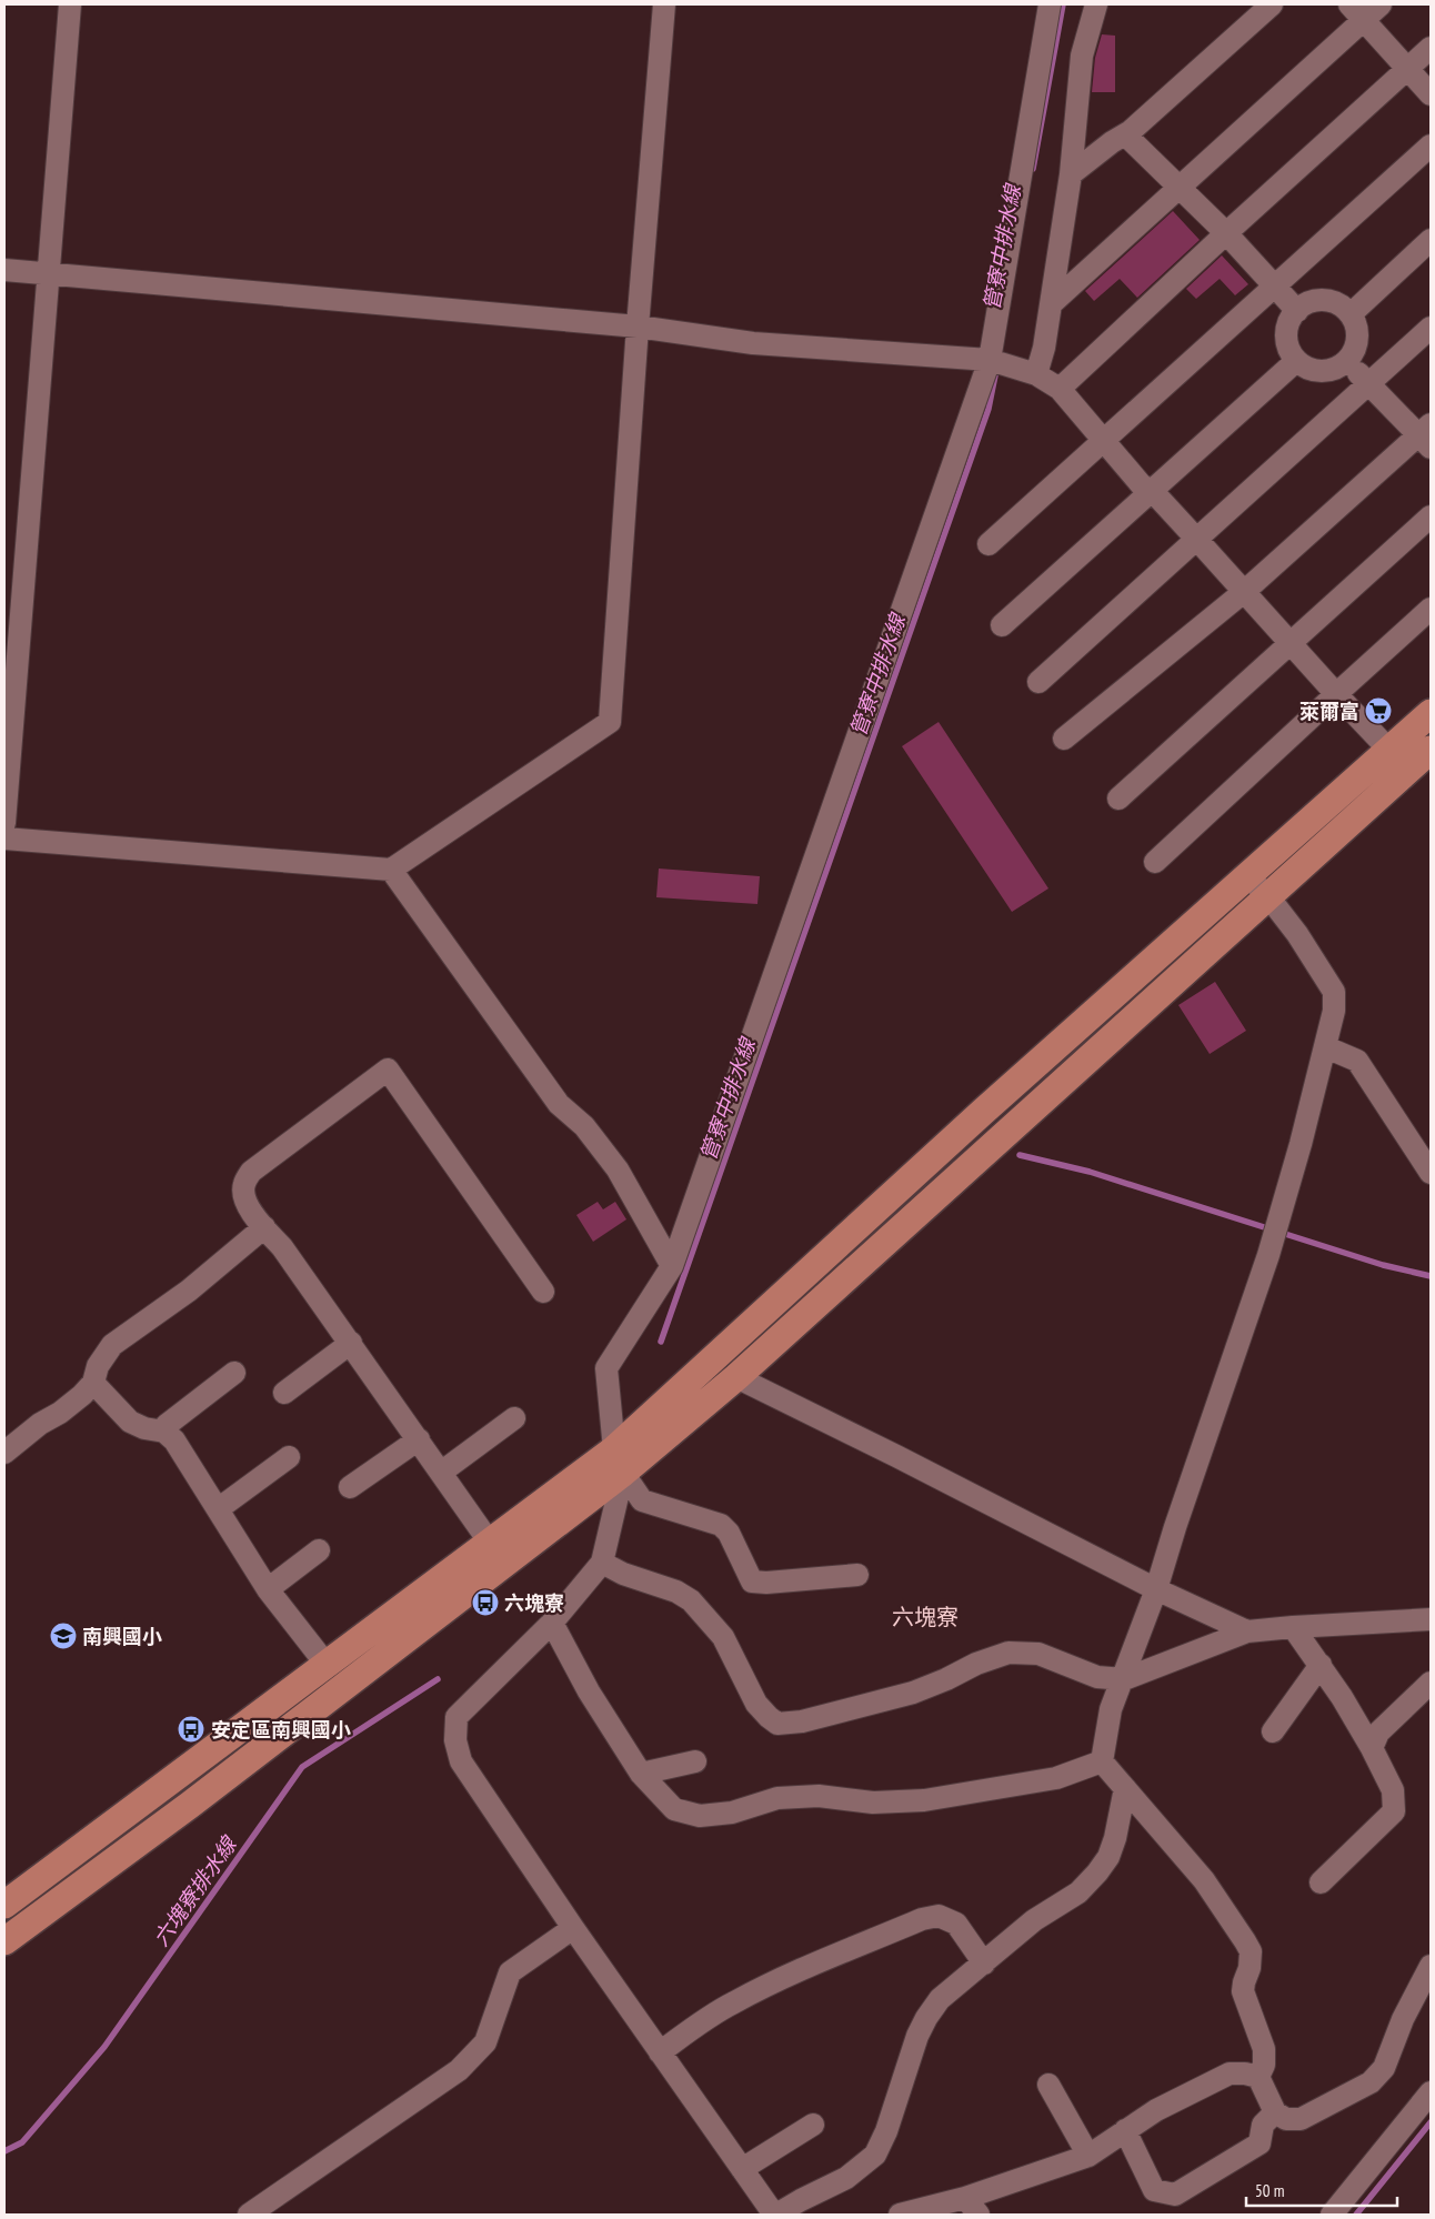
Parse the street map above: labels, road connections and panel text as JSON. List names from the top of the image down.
{
  "districts": ["六塊寮"],
  "water": ["管寮中排水線", "六塊寮排水線"],
  "places": {
    "supermarket": ["萊爾富"],
    "bus stop": ["六塊寮", "安定區南興國小"],
    "school or university": ["南興國小"]
  },
  "scale_bar": "50 m"
}
